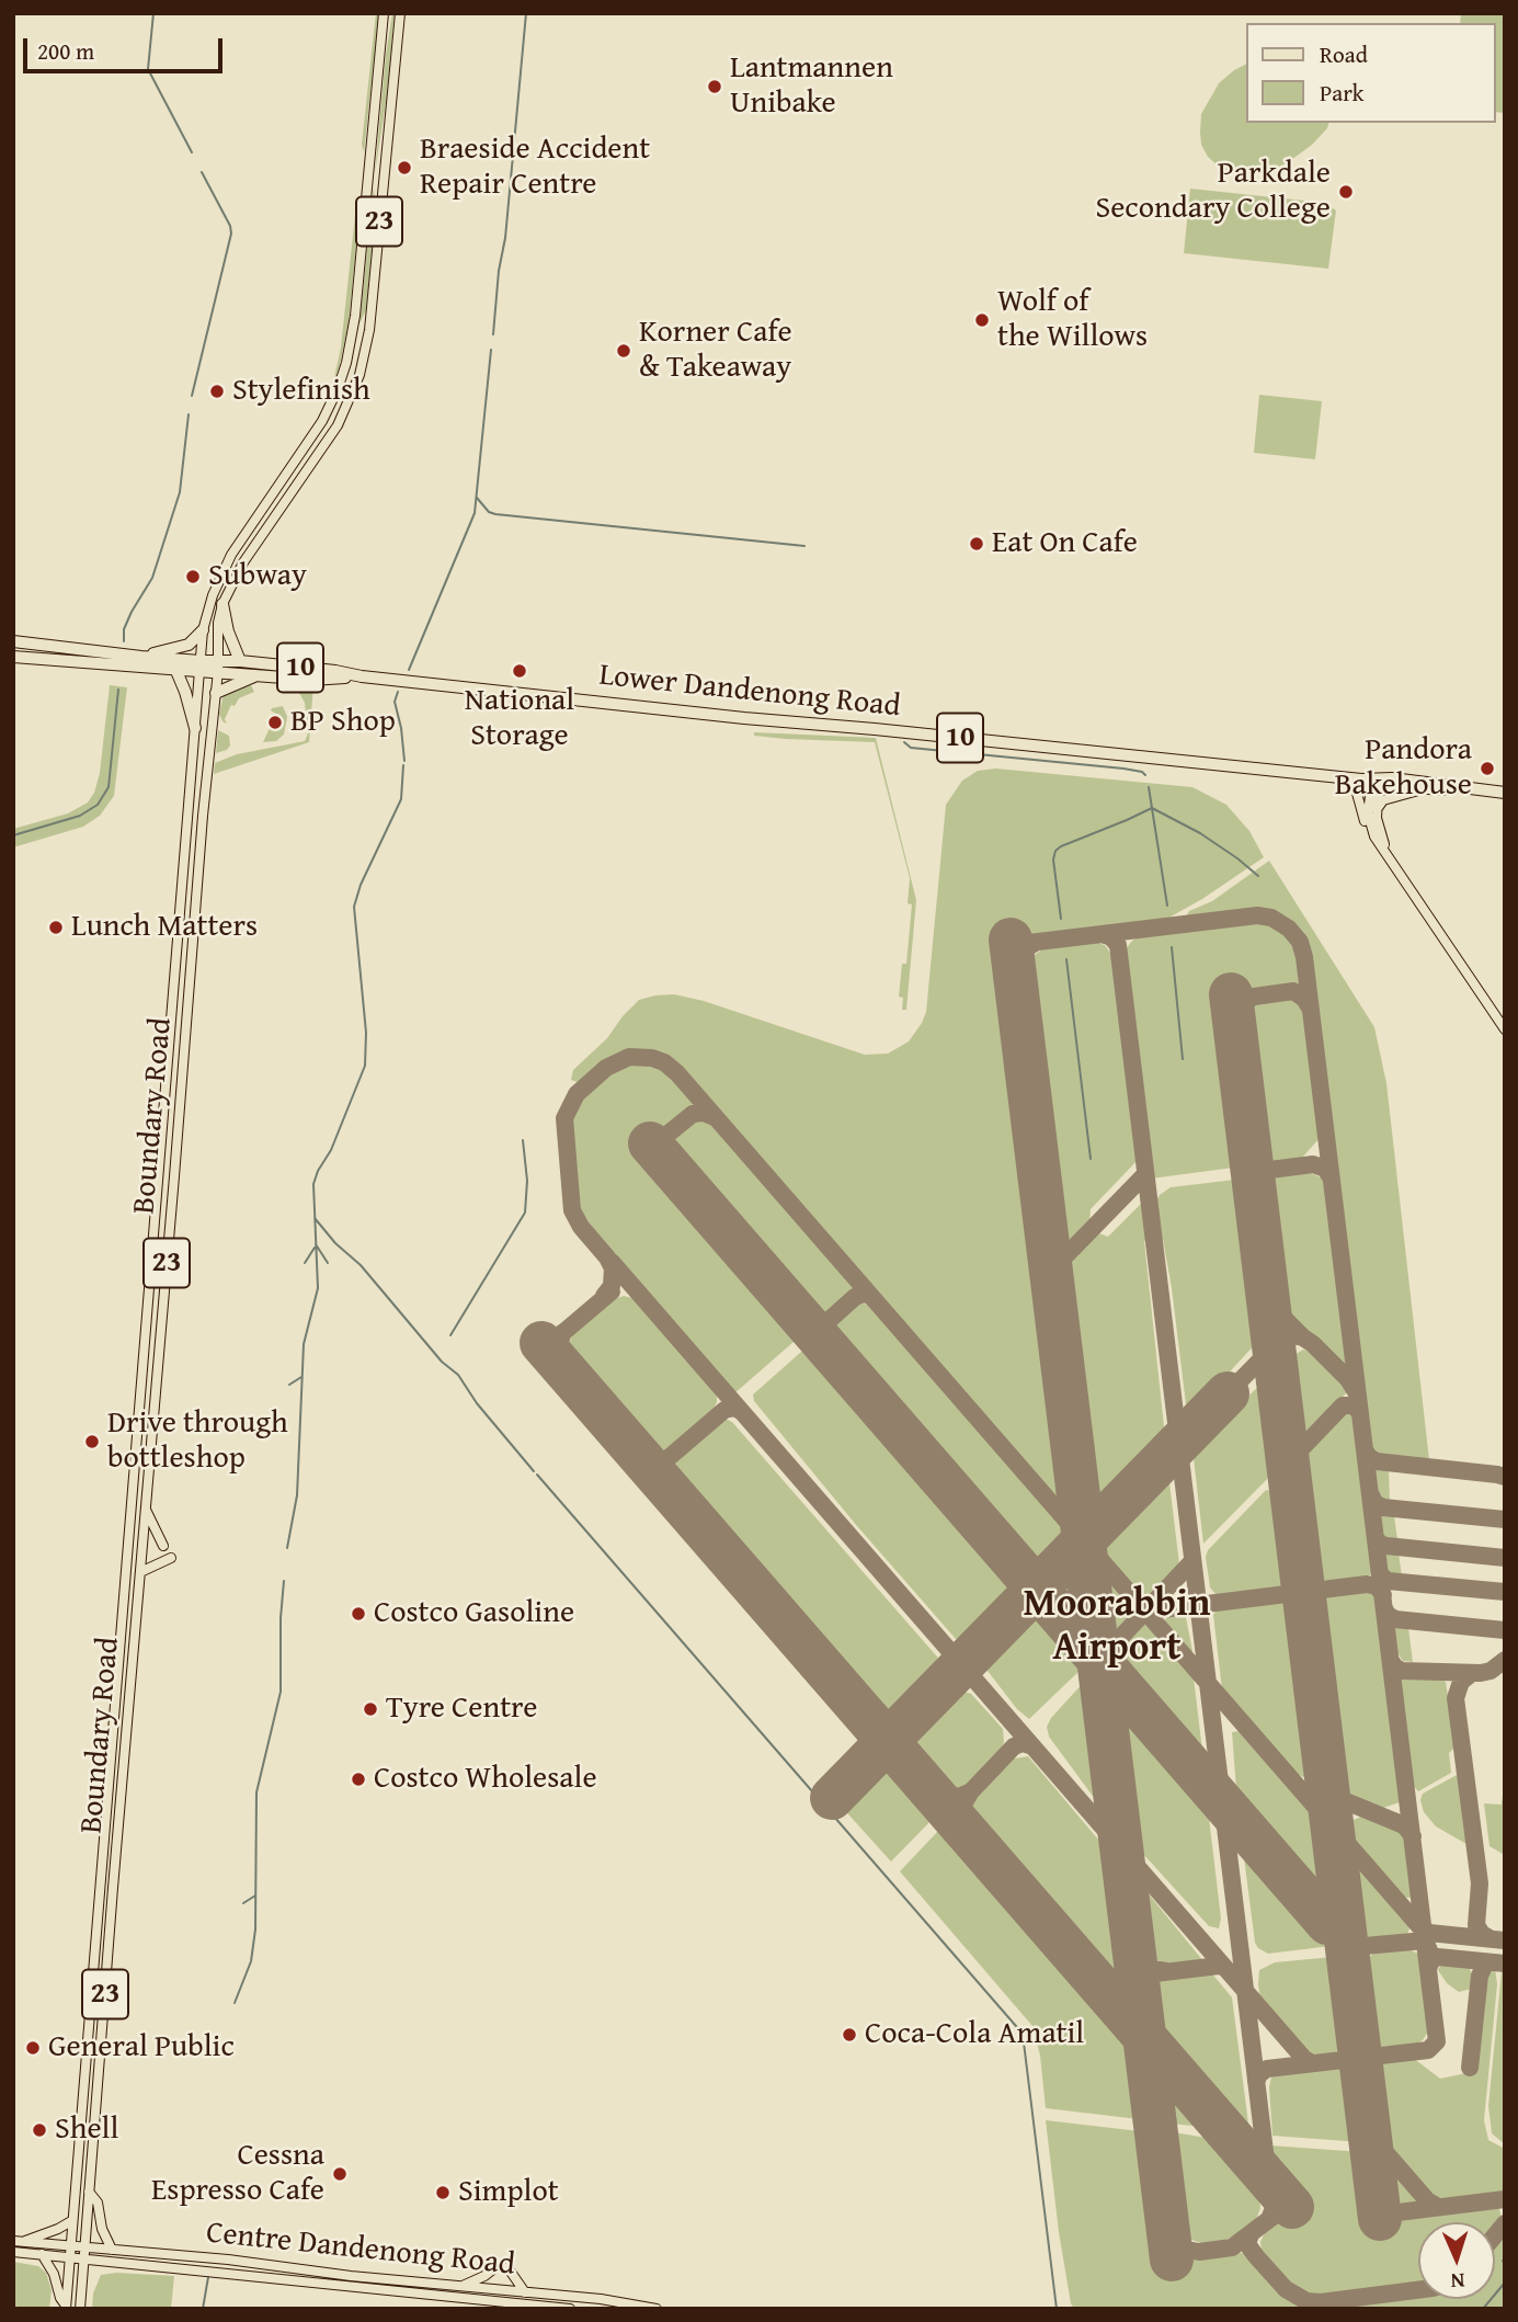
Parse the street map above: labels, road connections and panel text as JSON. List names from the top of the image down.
{
  "streets": {
    "highway": ["10", "Lower Dandenong Road"],
    "main road": ["23", "Boundary Road", "Centre Dandenong Road"]
  },
  "crossings": [
    ["Lower Dandenong Road", "Boundary Road"],
    ["Boundary Road", "Centre Dandenong Road"]
  ],
  "districts": ["Moorabbin Airport"],
  "places": [
    "Lantmannen Unibake",
    "Braeside Accident Repair Centre",
    "Parkdale Secondary College",
    "Wolf of the Willows",
    "Korner Cafe & Takeaway",
    "Stylefinish",
    "Eat On Cafe",
    "Subway",
    "National Storage",
    "BP Shop",
    "Pandora Bakehouse",
    "Lunch Matters",
    "Drive through bottleshop",
    "Costco Gasoline",
    "Tyre Centre",
    "Costco Wholesale",
    "Coca-Cola Amatil",
    "General Public",
    "Shell",
    "Cessna Espresso Cafe",
    "Simplot"
  ],
  "legend": ["Road", "Park"],
  "scale_bar": "200 m",
  "north": "bottom"
}
